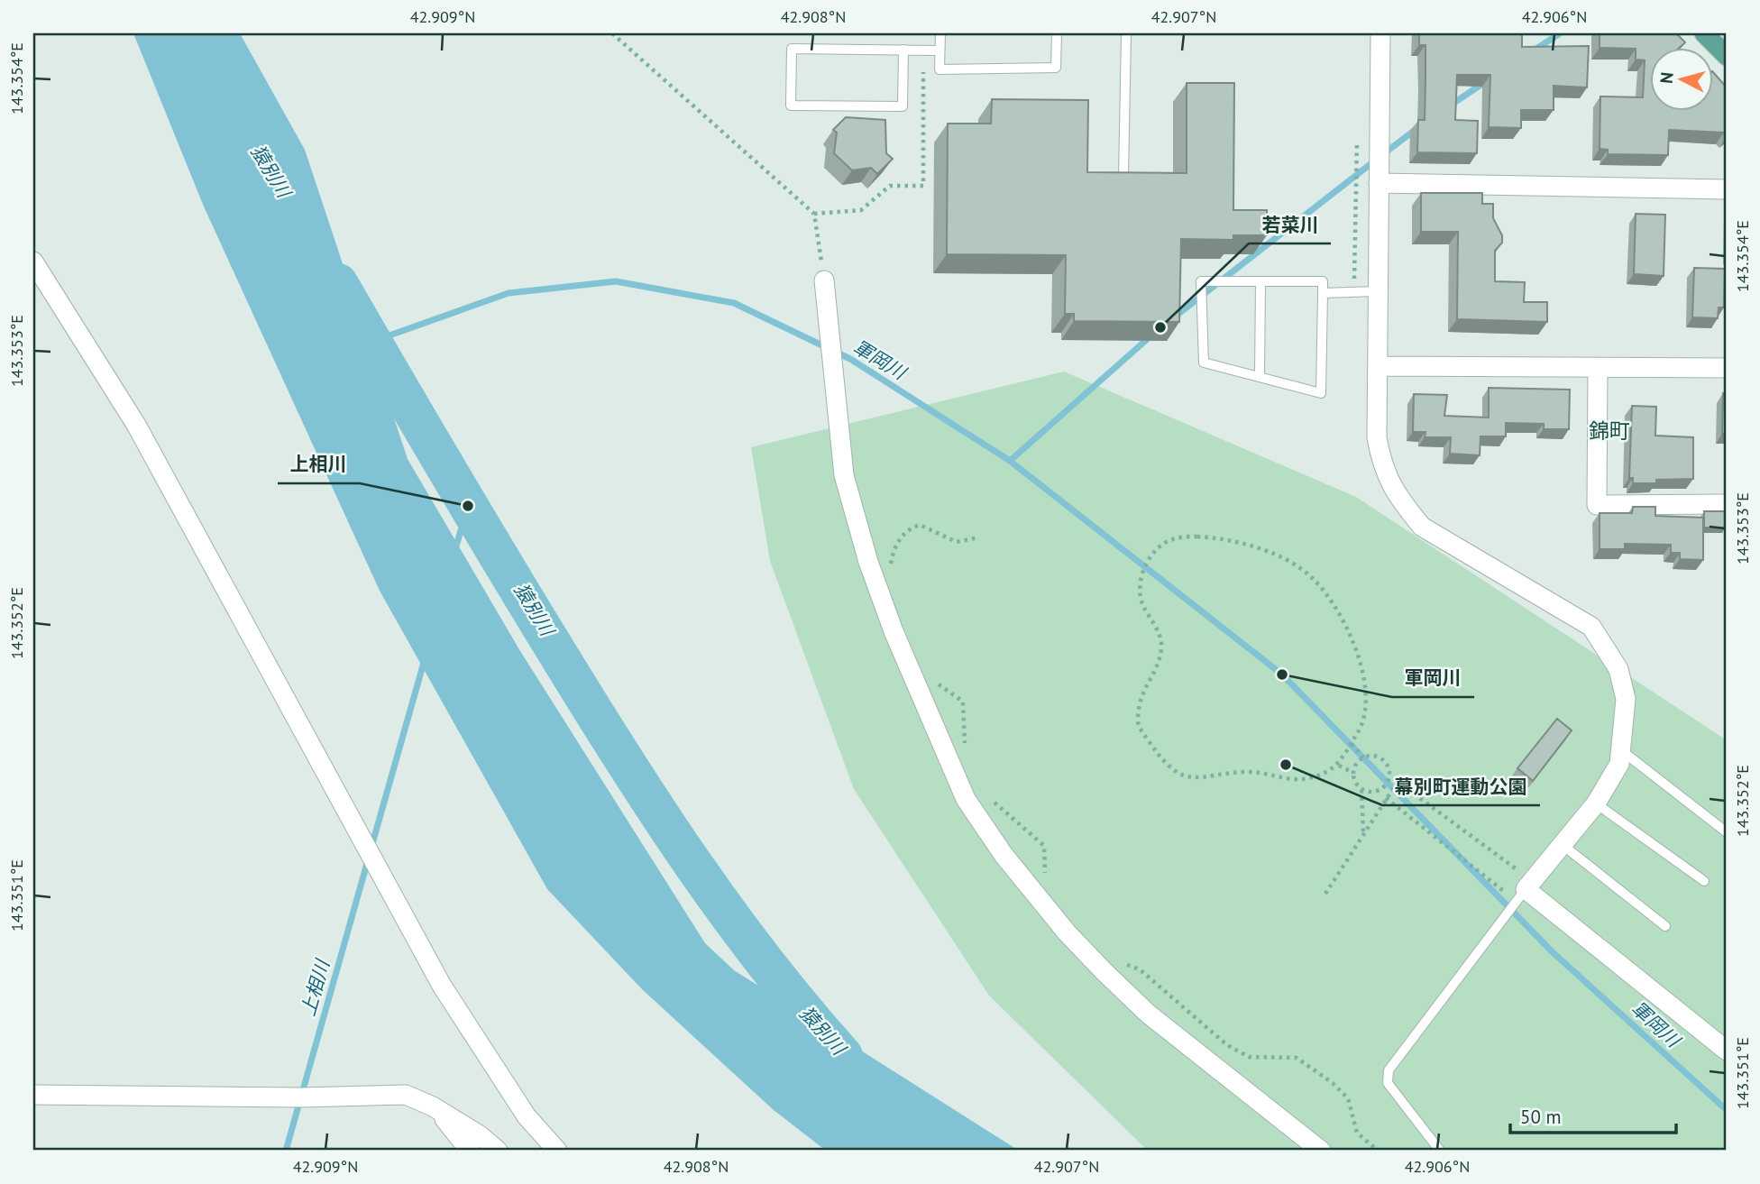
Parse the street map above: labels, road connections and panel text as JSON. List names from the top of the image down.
{
  "districts": ["錦町"],
  "water": ["猿別川", "軍岡川", "上相川"],
  "places": [
    "若菜川",
    "上相川",
    "軍岡川",
    "幕別町運動公園"
  ],
  "scale_bar": "50 m",
  "north": "left",
  "coordinates": [
    "42.909°N",
    "42.908°N",
    "42.907°N",
    "42.906°N",
    "143.354°E",
    "143.353°E",
    "143.352°E",
    "143.351°E"
  ]
}
